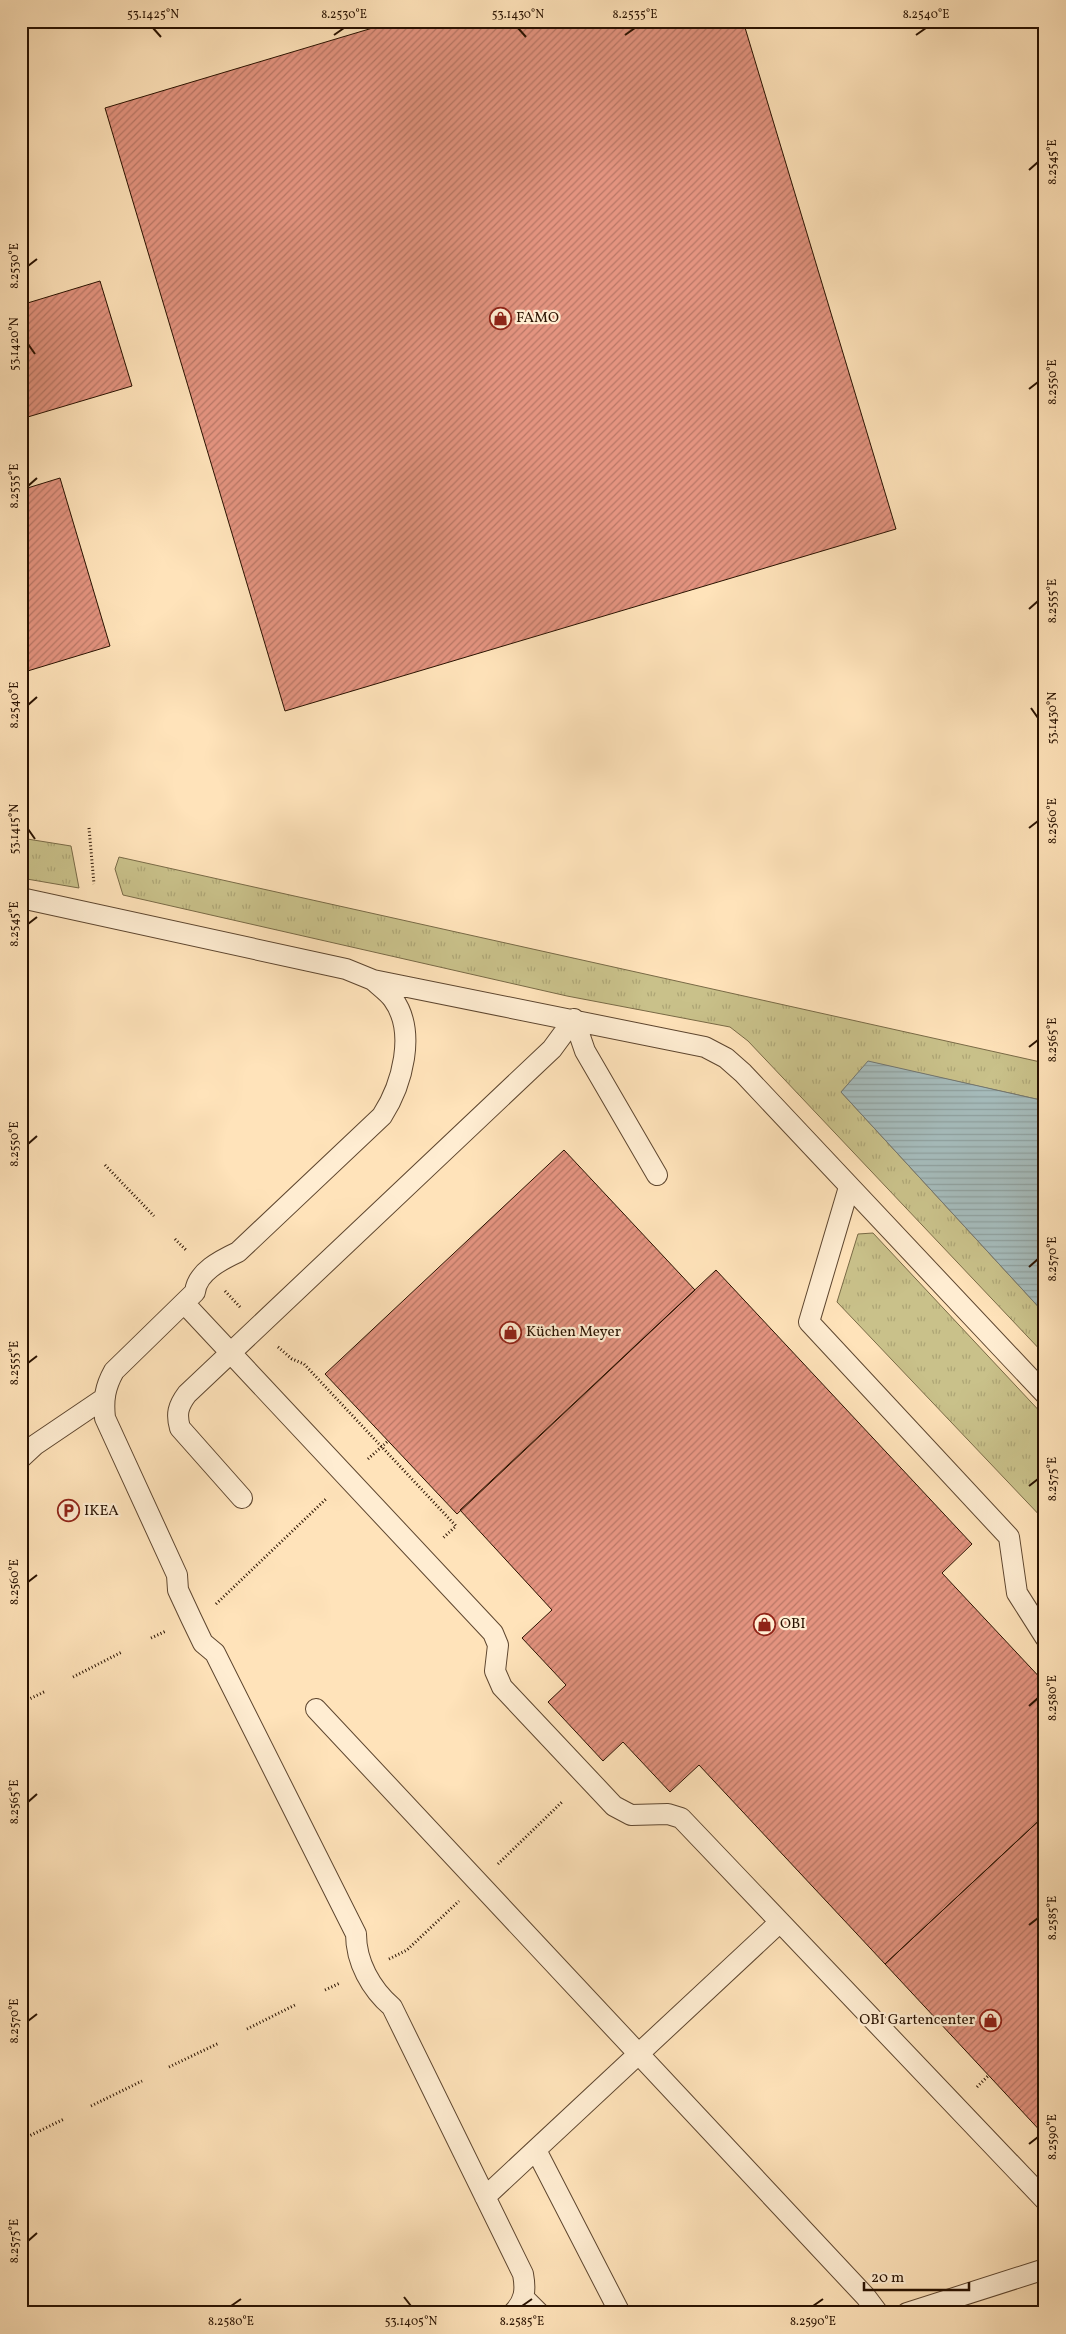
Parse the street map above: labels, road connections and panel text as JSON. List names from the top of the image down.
{
  "places": {
    "shop": [
      "FAMO",
      "Küchen Meyer",
      "OBI",
      "OBI Gartencenter"
    ],
    "parking": ["IKEA"]
  },
  "scale_bar": "20 m",
  "coordinates": [
    "53.1425°N",
    "8.2530°E",
    "53.1430°N",
    "8.2535°E",
    "8.2540°E",
    "8.2545°E",
    "53.1420°N",
    "8.2550°E",
    "8.2555°E",
    "8.2560°E",
    "53.1415°N",
    "8.2565°E",
    "8.2570°E",
    "8.2575°E",
    "8.2580°E",
    "8.2585°E",
    "8.2590°E",
    "53.1405°N"
  ]
}
